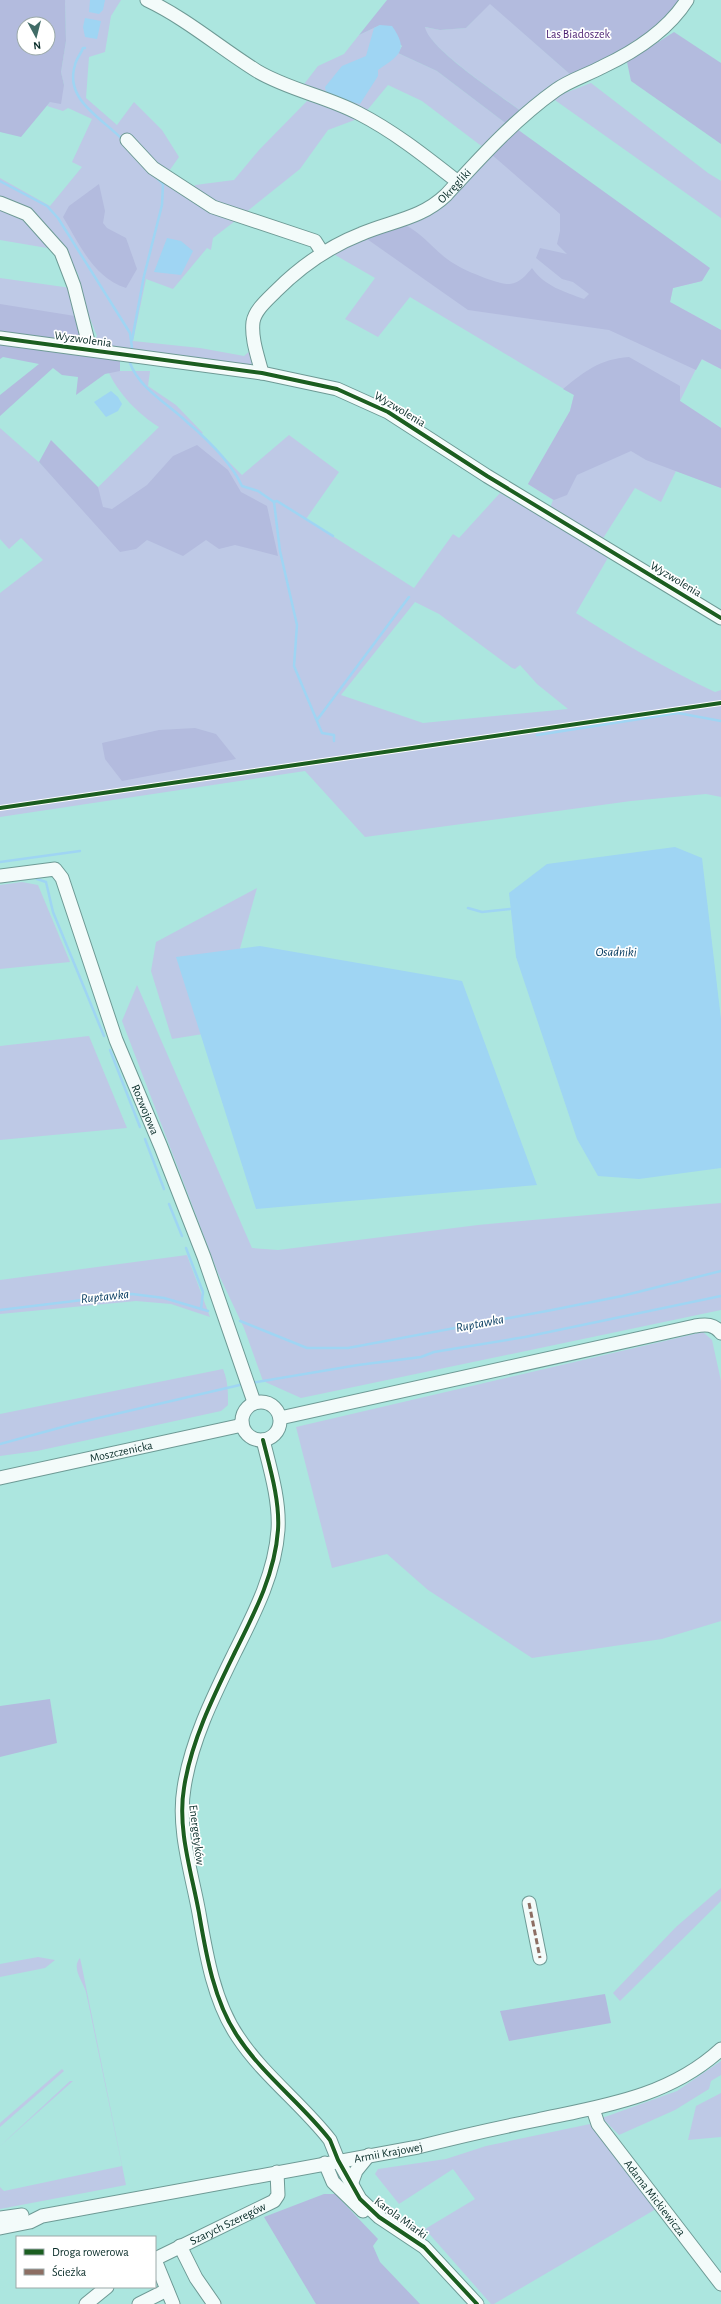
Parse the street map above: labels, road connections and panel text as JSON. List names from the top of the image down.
{
  "streets": {
    "street": [
      "Okręgliki",
      "Wyzwolenia",
      "Rozwojowa",
      "Moszczenicka",
      "Energetyków",
      "Armii Krajowej",
      "Adama Mickiewicza",
      "Karola Miarki",
      "Szarych Szeregów"
    ]
  },
  "crossings": [
    ["Okręgliki", "Wyzwolenia"],
    ["Rozwojowa", "Moszczenicka"],
    ["Rozwojowa", "Energetyków"],
    ["Moszczenicka", "Energetyków"],
    ["Energetyków", "Armii Krajowej"],
    ["Energetyków", "Karola Miarki"],
    ["Armii Krajowej", "Adama Mickiewicza"],
    ["Armii Krajowej", "Karola Miarki"],
    ["Armii Krajowej", "Szarych Szeregów"]
  ],
  "water": ["Osadniki", "Ruptawka"],
  "parks": ["Las Biadoszek"],
  "legend": ["Droga rowerowa", "Ścieżka"],
  "north": "bottom"
}
